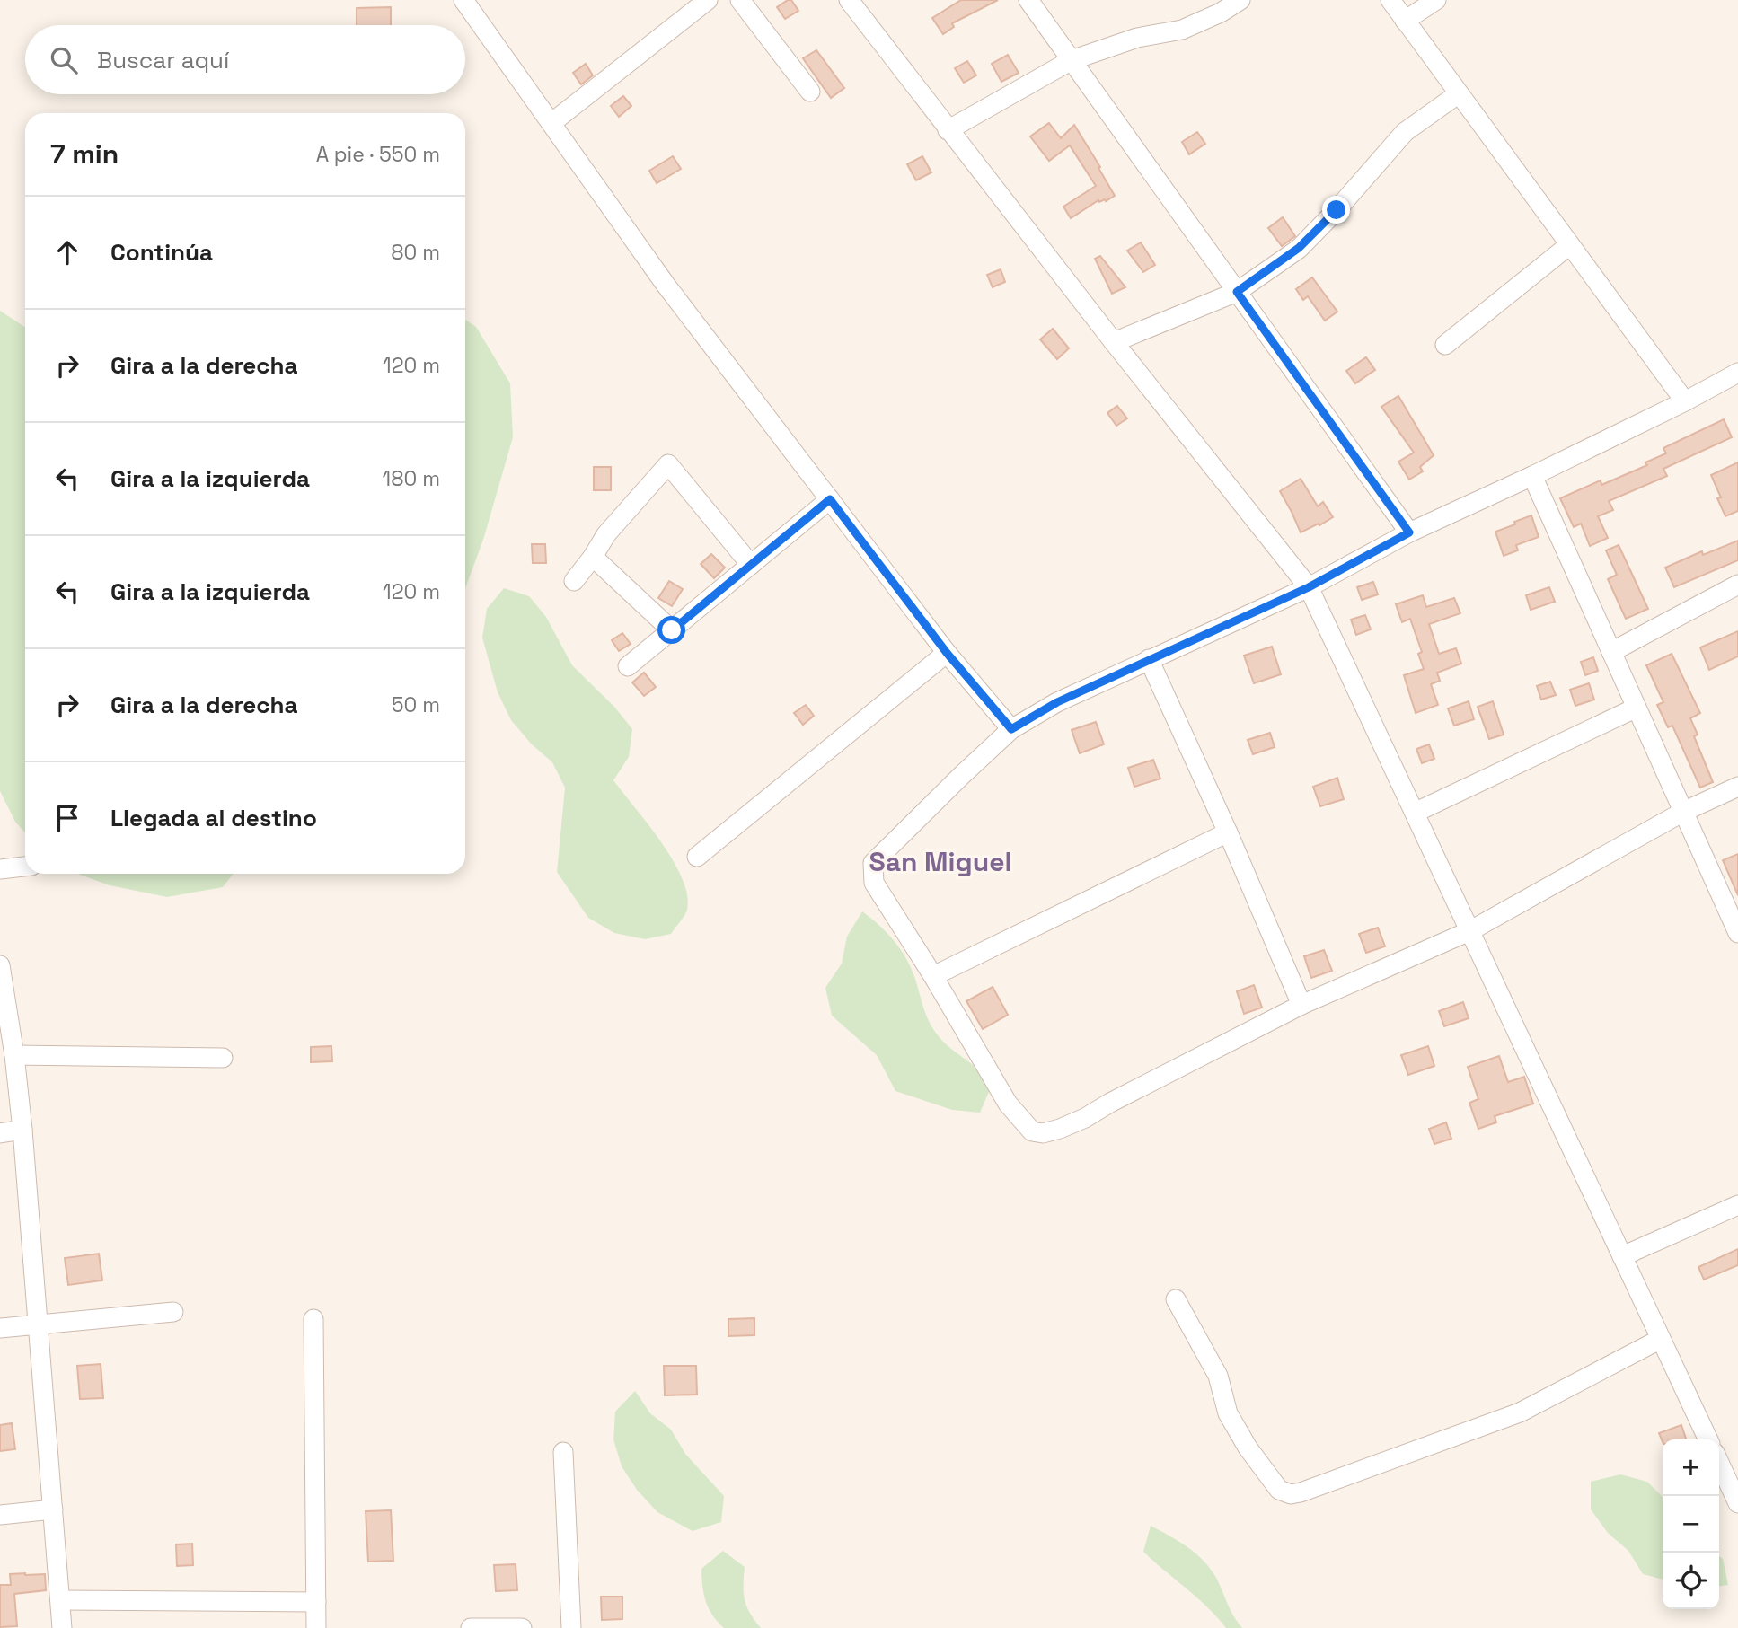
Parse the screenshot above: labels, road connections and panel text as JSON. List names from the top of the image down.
{
  "districts": ["San Miguel"],
  "page": {
    "search": "Buscar aquí",
    "heading": ["7 min", "A pie · 550 m"],
    "list": [
      ["Continúa", "80 m"],
      ["Gira a la derecha", "120 m"],
      ["Gira a la izquierda", "180 m"],
      ["Gira a la izquierda", "120 m"],
      ["Gira a la derecha", "50 m"],
      "Llegada al destino"
    ],
    "map_buttons": ["+", "−"]
  }
}
